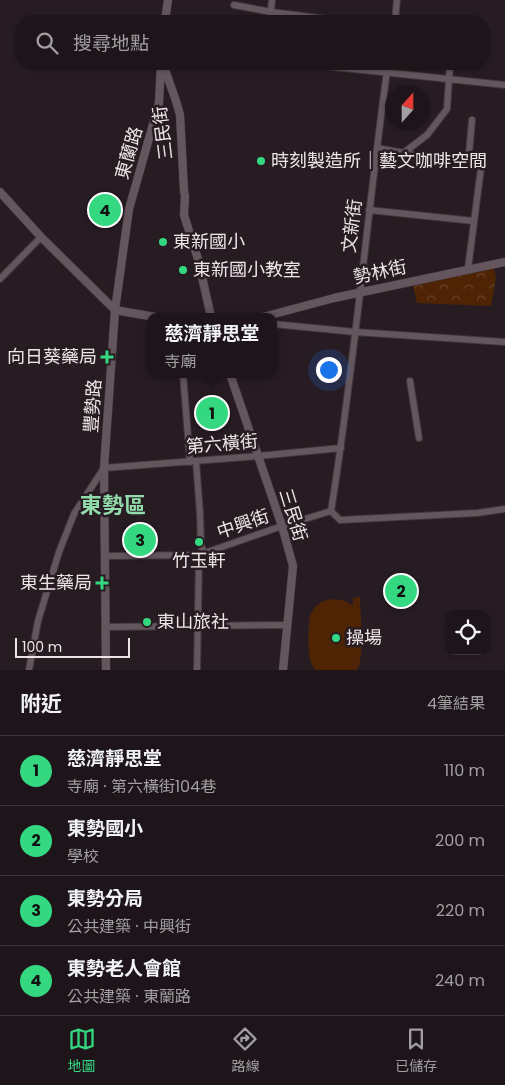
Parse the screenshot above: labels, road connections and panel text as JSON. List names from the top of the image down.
{
  "streets": {
    "street": [
      "三民街",
      "東蘭路",
      "文新街",
      "勢林街",
      "豐勢路",
      "第六橫街",
      "中興街"
    ]
  },
  "crossings": [
    ["三民街", "第六橫街"],
    ["三民街", "中興街"],
    ["東蘭路", "豐勢路"],
    ["文新街", "勢林街"],
    ["文新街", "第六橫街"],
    ["文新街", "中興街"],
    ["豐勢路", "第六橫街"],
    ["豐勢路", "中興街"]
  ],
  "districts": ["東勢區"],
  "places": {
    "other": [
      "時刻製造所｜藝文咖啡空間",
      "東新國小",
      "東新國小教室",
      "竹玉軒",
      "東山旅社",
      "操場"
    ],
    "health": ["向日葵藥局", "東生藥局"]
  },
  "scale_bar": "100 m",
  "north": "top",
  "page": {
    "search": "搜尋地點",
    "pins": [
      "4",
      "1",
      "3",
      "2"
    ],
    "popup": ["慈濟靜思堂", "寺廟"],
    "scale": "100 m",
    "heading": ["附近", "4筆結果"],
    "list": [
      {
        "mark": "1",
        "name": "慈濟靜思堂",
        "note": "寺廟 · 第六橫街104巷",
        "value": "110 m"
      },
      {
        "mark": "2",
        "name": "東勢國小",
        "note": "學校",
        "value": "200 m"
      },
      {
        "mark": "3",
        "name": "東勢分局",
        "note": "公共建築 · 中興街",
        "value": "220 m"
      },
      {
        "mark": "4",
        "name": "東勢老人會館",
        "note": "公共建築 · 東蘭路",
        "value": "240 m"
      }
    ],
    "nav": ["地圖", "路線", "已儲存"]
  }
}
